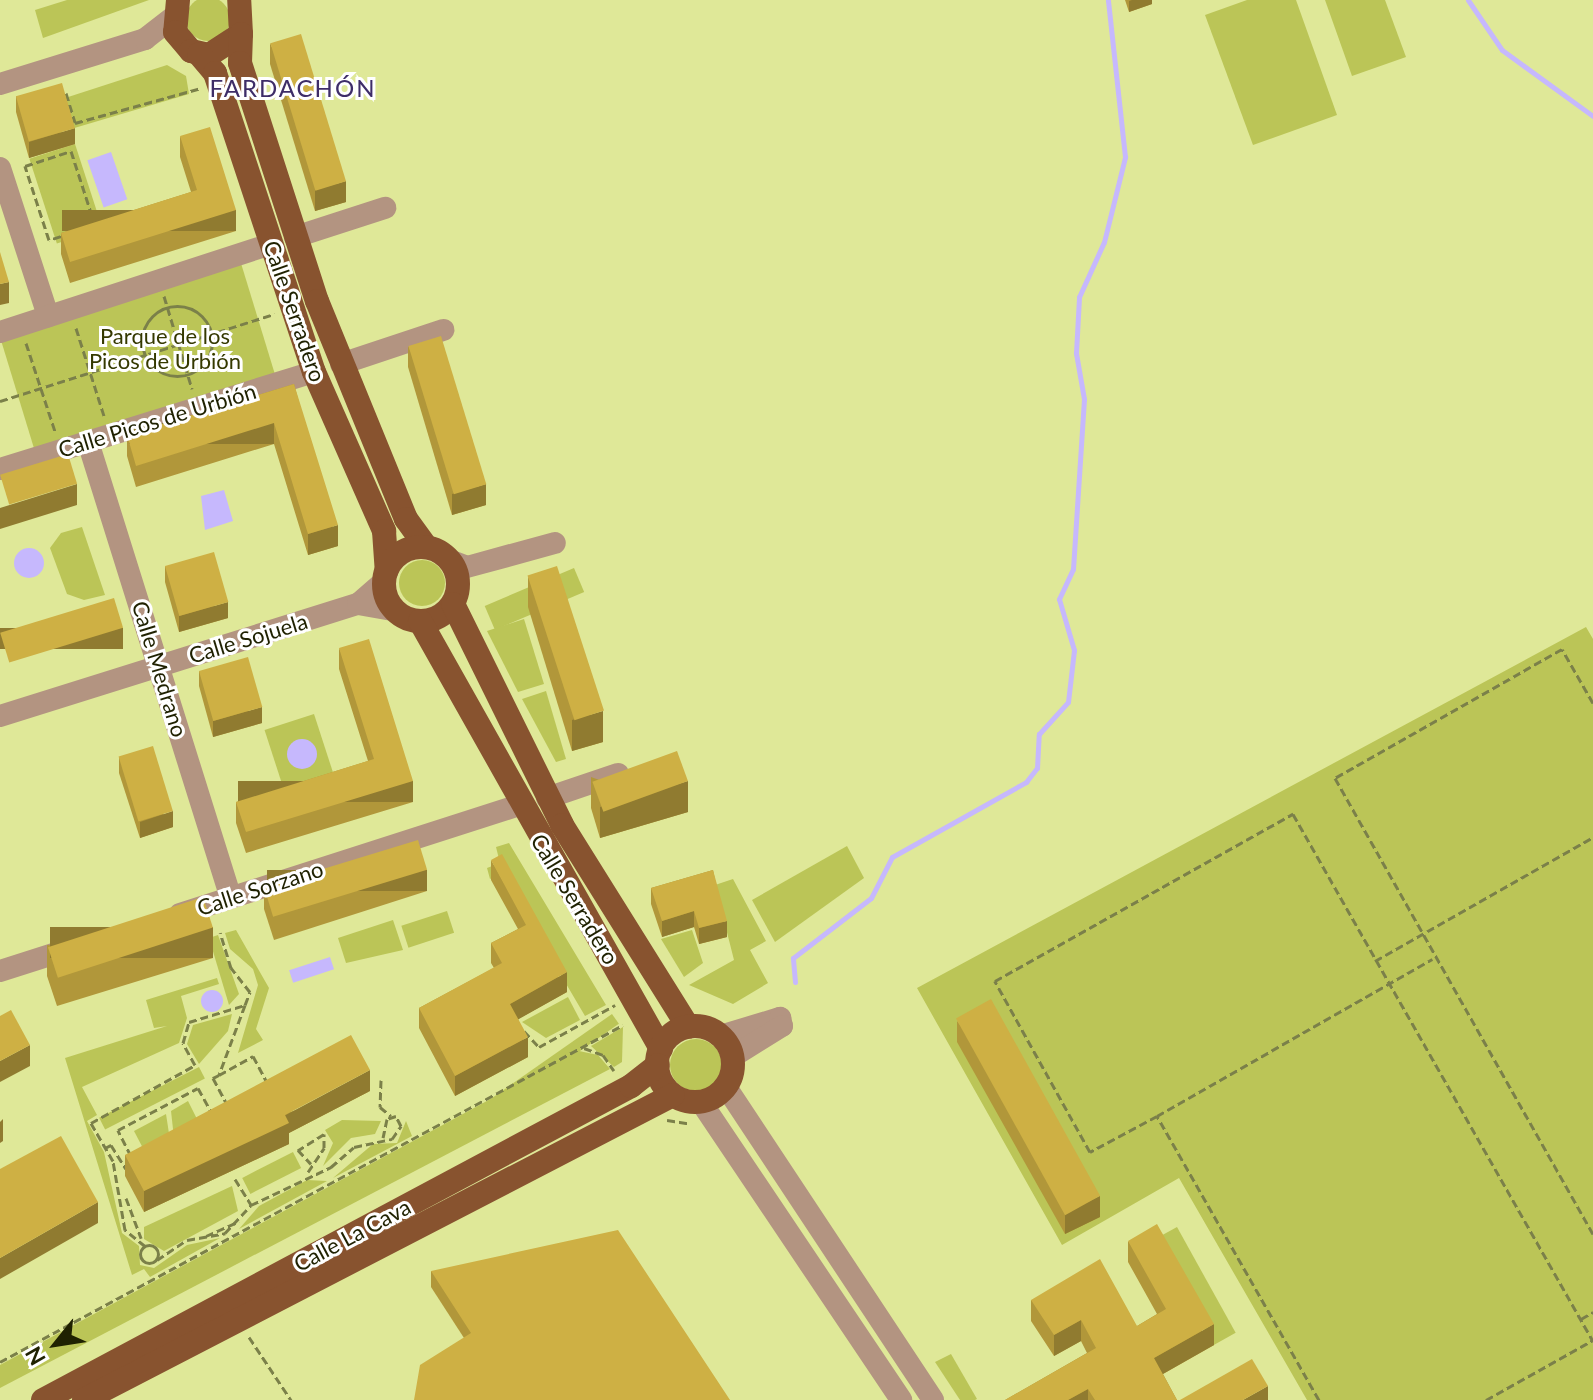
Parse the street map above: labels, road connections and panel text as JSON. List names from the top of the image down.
{
  "streets": {
    "main road": ["Calle Serradero", "Calle La Cava"],
    "street": [
      "Calle Picos de Urbión",
      "Calle Sojuela",
      "Calle Medrano",
      "Calle Sorzano"
    ]
  },
  "crossings": [
    ["Calle Serradero", "Calle Picos de Urbión"],
    ["Calle Serradero", "Calle Sojuela"],
    ["Calle Serradero", "Calle Sorzano"],
    ["Calle Serradero", "Calle La Cava"],
    ["Calle Picos de Urbión", "Calle Medrano"],
    ["Calle Sojuela", "Calle Medrano"],
    ["Calle Medrano", "Calle Sorzano"]
  ],
  "districts": ["FARDACHÓN"],
  "parks": ["Parque de los Picos de Urbión"],
  "north": "bottom left"
}
